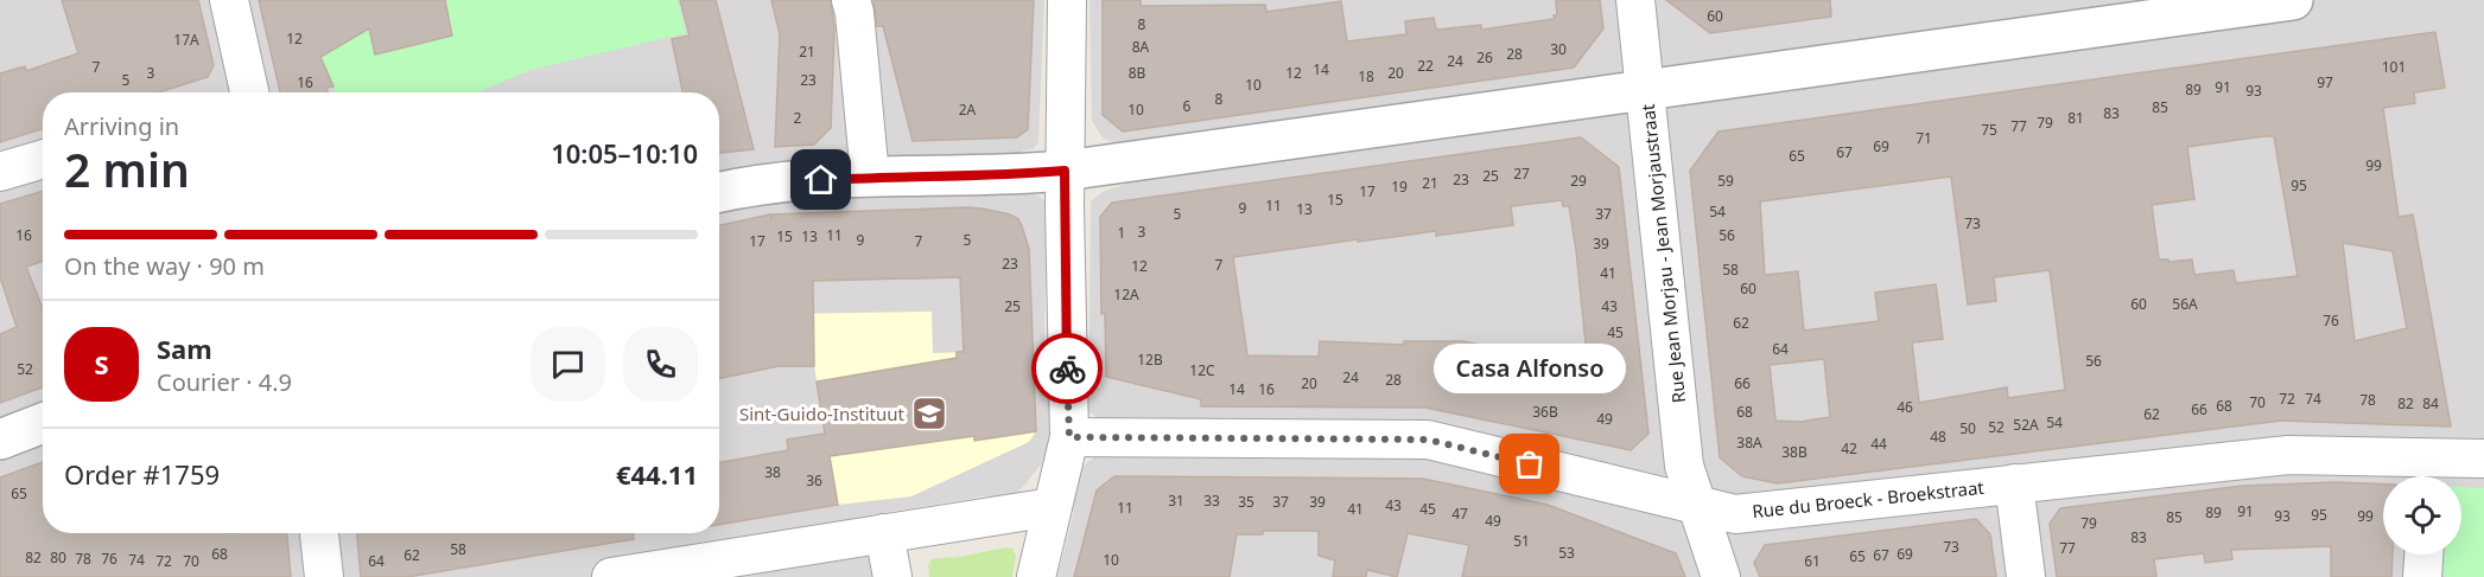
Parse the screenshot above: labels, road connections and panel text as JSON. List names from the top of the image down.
{
  "streets": {
    "street": ["Rue Jean Morjau - Jean Morjaustraat", "Rue du Broeck - Broekstraat"]
  },
  "crossings": [
    ["Rue Jean Morjau - Jean Morjaustraat", "Rue du Broeck - Broekstraat"]
  ],
  "places": {
    "school or university": ["Sint-Guido-Instituut"],
    "other": ["Casa Alfonso"]
  },
  "house_numbers": [
    "60",
    "8",
    "12",
    "17A",
    "8A",
    "30",
    "21",
    "28",
    "26",
    "24",
    "22",
    "7",
    "101",
    "14",
    "3",
    "8B",
    "12",
    "20",
    "18",
    "5",
    "23",
    "16",
    "97",
    "10",
    "91",
    "89",
    "93",
    "8",
    "6",
    "85",
    "2A",
    "10",
    "83",
    "2",
    "81",
    "79",
    "77",
    "75",
    "71",
    "69",
    "67",
    "65",
    "99",
    "27",
    "25",
    "23",
    "29",
    "59",
    "21",
    "95",
    "19",
    "17",
    "15",
    "11",
    "9",
    "13",
    "54",
    "5",
    "37",
    "73",
    "3",
    "1",
    "16",
    "11",
    "56",
    "15",
    "13",
    "9",
    "5",
    "17",
    "7",
    "39",
    "23",
    "7",
    "12",
    "58",
    "41",
    "60",
    "12A",
    "60",
    "56A",
    "25",
    "43",
    "76",
    "62",
    "45",
    "64",
    "12B",
    "56",
    "52",
    "12C",
    "24",
    "28",
    "20",
    "66",
    "14",
    "16",
    "72",
    "74",
    "78",
    "70",
    "82",
    "84",
    "68",
    "46",
    "66",
    "36B",
    "68",
    "62",
    "49",
    "54",
    "52A",
    "52",
    "50",
    "48",
    "38A",
    "44",
    "42",
    "38B",
    "38",
    "36",
    "65",
    "31",
    "33",
    "35",
    "37",
    "39",
    "43",
    "11",
    "41",
    "45",
    "91",
    "89",
    "47",
    "95",
    "93",
    "99",
    "85",
    "49",
    "79",
    "83",
    "51",
    "73",
    "77",
    "58",
    "53",
    "68",
    "69",
    "62",
    "67",
    "65",
    "82",
    "80",
    "78",
    "76",
    "74",
    "10",
    "72",
    "70",
    "64",
    "61"
  ],
  "page": {
    "heading": ["2 min", "Arriving in", "10:05–10:10"],
    "panel": [
      "Sam",
      "Courier · 4.9",
      "Order #1759",
      "€44.11"
    ],
    "bar": "On the way · 90 m",
    "round": "S",
    "bubble": "Casa Alfonso"
  }
}
